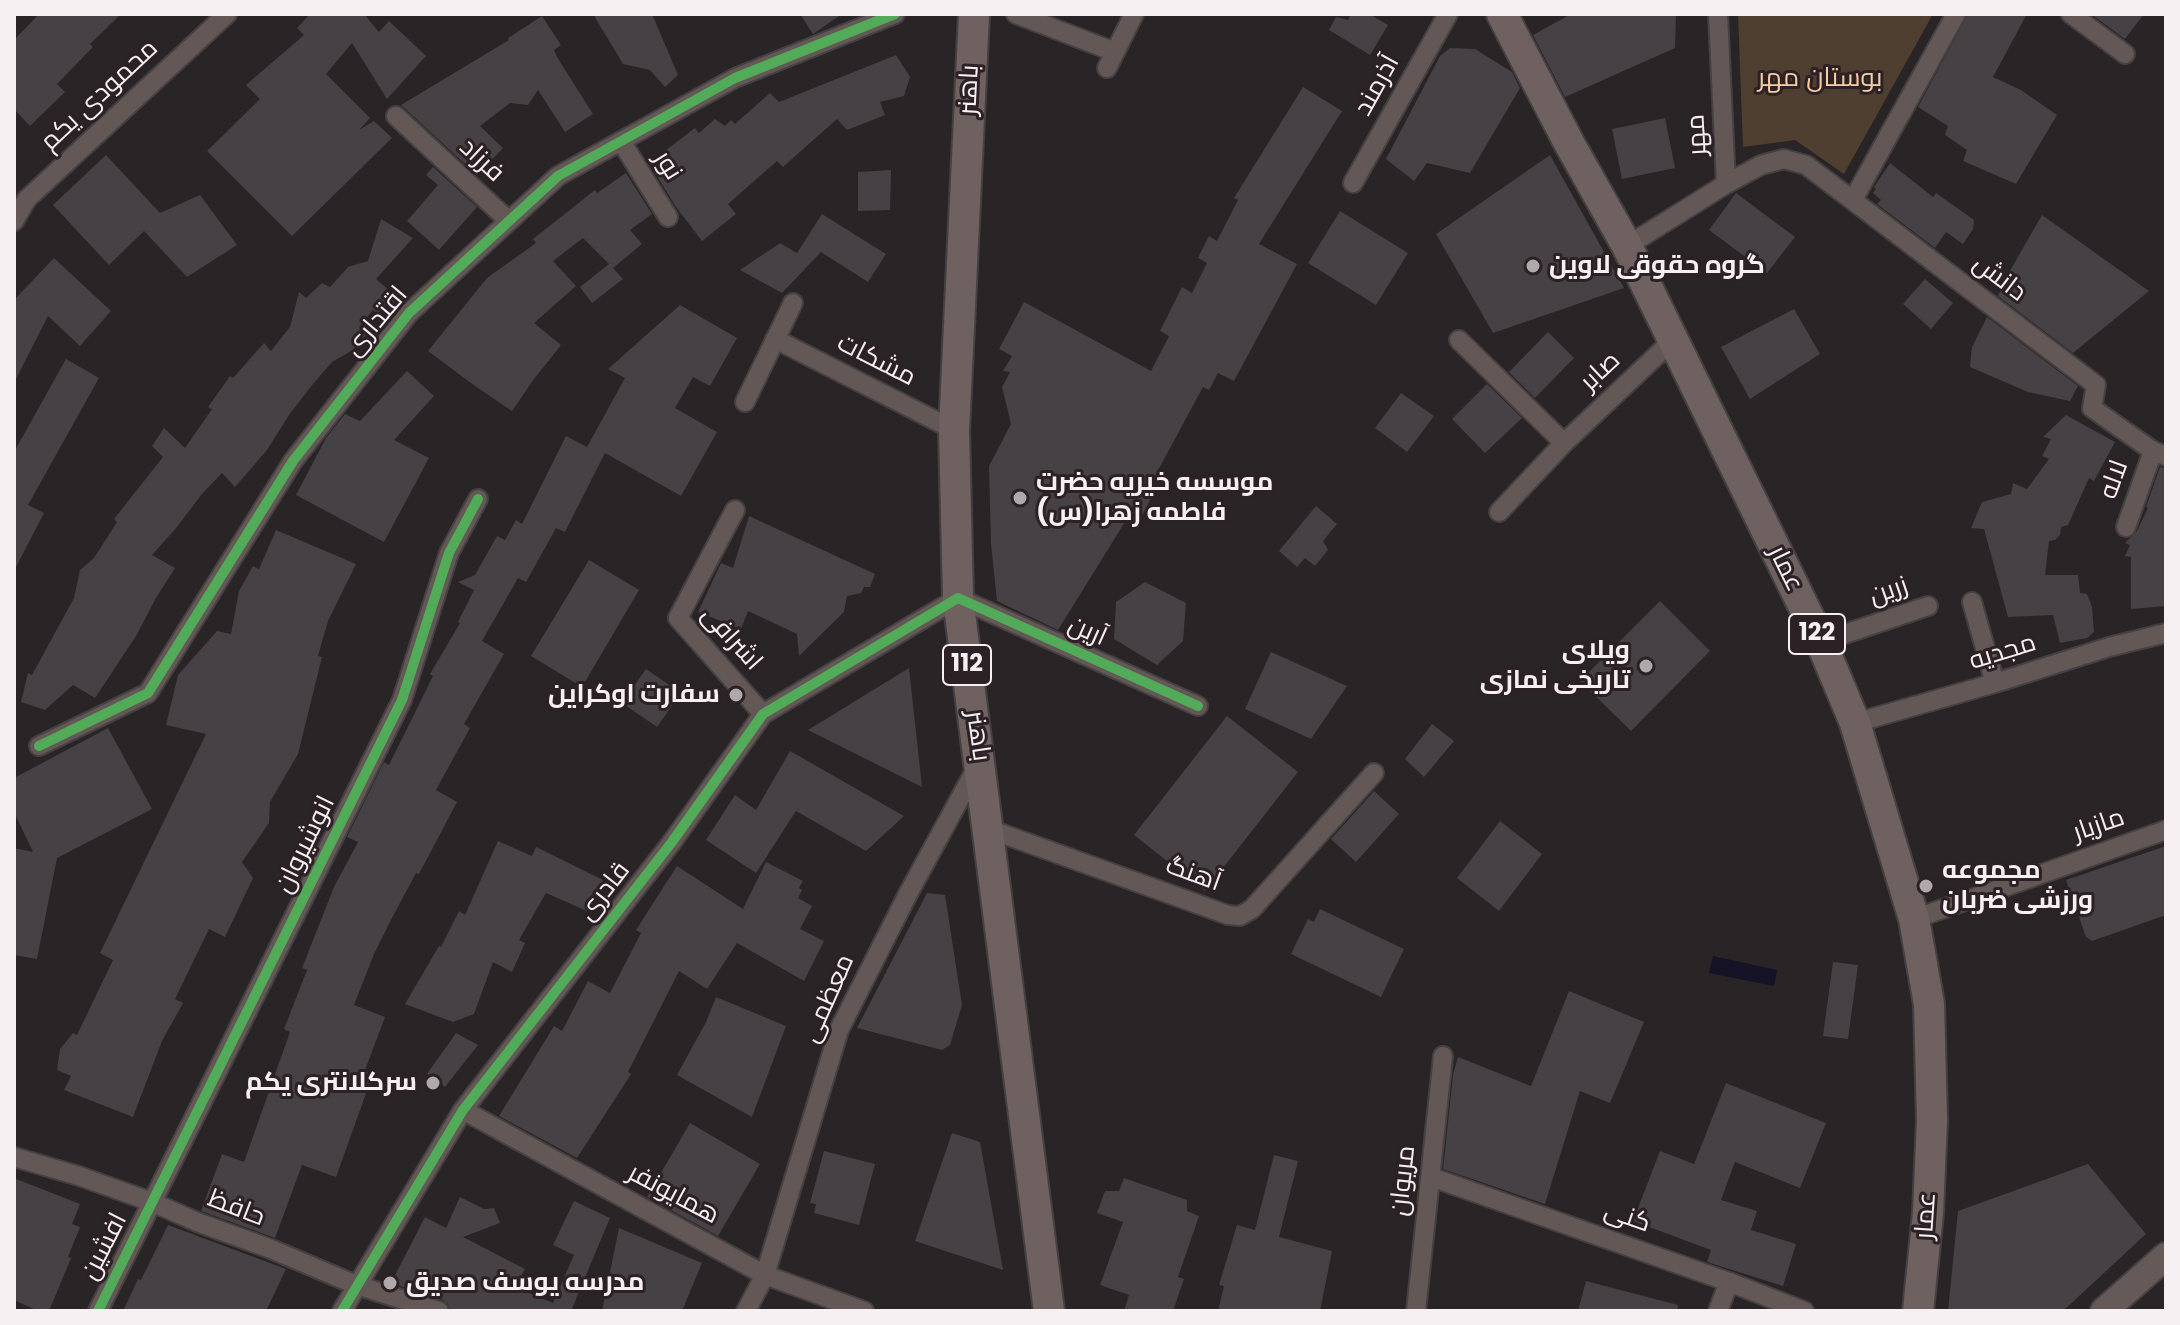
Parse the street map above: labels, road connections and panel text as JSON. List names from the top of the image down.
{
  "streets": {
    "main road": [
      "باهنر",
      "عمار",
      "122",
      "112"
    ],
    "street": [
      "آذرمند",
      "محمودی یکم",
      "مهر",
      "فرزاد",
      "نور",
      "دانش",
      "اقتداری",
      "مشکات",
      "صابر",
      "لاله",
      "زرین",
      "آرین",
      "اشرافی",
      "مجدیه",
      "مازیار",
      "انوشیروان",
      "آهنگ",
      "قادری",
      "معظمی",
      "مریوان",
      "همایونفر",
      "حافظ",
      "کنی",
      "افشین"
    ]
  },
  "crossings": [
    ["باهنر", "مشکات"],
    ["باهنر", "آرین"],
    ["باهنر", "آهنگ"],
    ["باهنر", "قادری"],
    ["باهنر", "معظمی"],
    ["مهر", "عمار"],
    ["فرزاد", "اقتداری"],
    ["نور", "اقتداری"],
    ["دانش", "لاله"],
    ["صابر", "عمار"],
    ["عمار", "زرین"],
    ["عمار", "مجدیه"],
    ["عمار", "مازیار"],
    ["آرین", "قادری"],
    ["اشرافی", "قادری"],
    ["انوشیروان", "حافظ"],
    ["انوشیروان", "افشین"],
    ["قادری", "همایونفر"],
    ["قادری", "حافظ"],
    ["معظمی", "همایونفر"],
    ["مریوان", "کنی"],
    ["حافظ", "افشین"]
  ],
  "parks": ["بوستان مهر"],
  "places": [
    "گروه حقوقی لاوین",
    "موسسه خیریه حضرت فاطمه زهرا(س)",
    "ویلای تاریخی نمازی",
    "سفارت اوکراین",
    "مجموعه ورزشی ضربان",
    "سرکلانتری یکم",
    "مدرسه یوسف صدیق"
  ]
}
